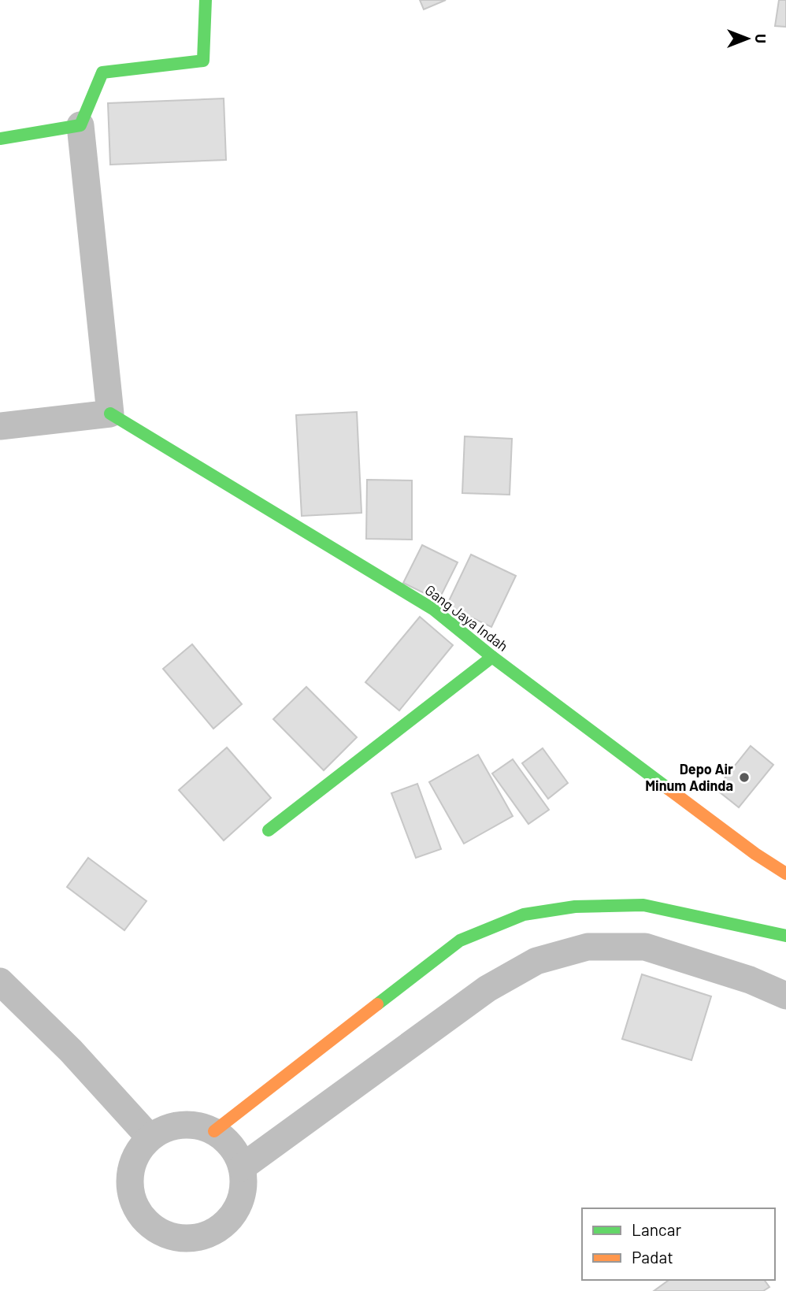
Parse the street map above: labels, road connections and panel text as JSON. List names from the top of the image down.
{
  "streets": {
    "street": ["Gang Jaya Indah"]
  },
  "places": ["Depo Air Minum Adinda"],
  "legend": ["Lancar", "Padat"],
  "north": "right"
}
